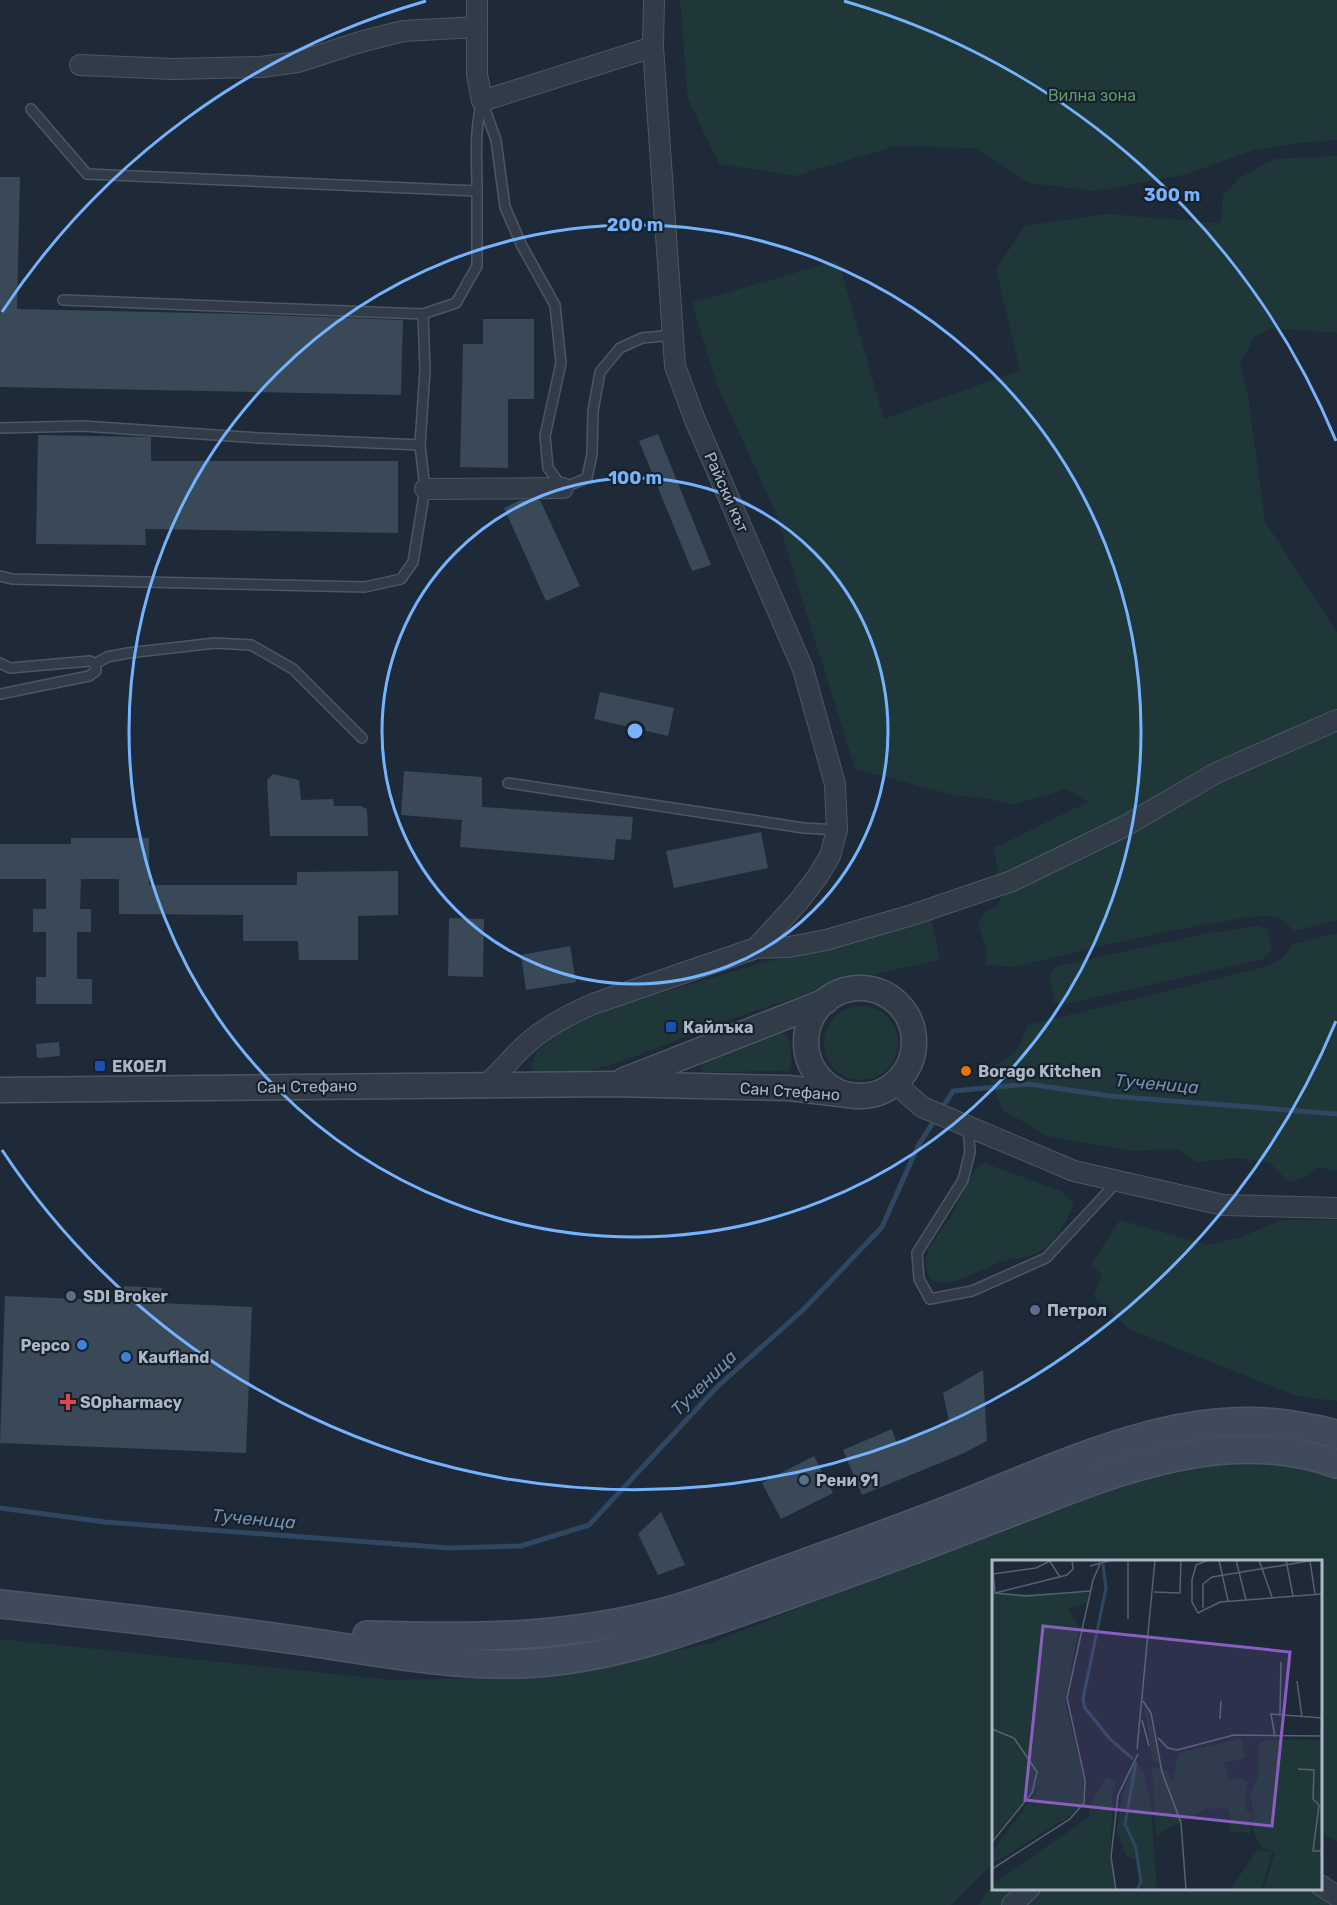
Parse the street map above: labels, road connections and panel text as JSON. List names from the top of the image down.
{
  "streets": {
    "street": ["Райски кът", "Сан Стефано"]
  },
  "water": ["Тученица"],
  "parks": ["Вилна зона"],
  "places": {
    "transit": ["Кайлъка", "ЕКОЕЛ"],
    "other": [
      "Borago Kitchen",
      "SDI Broker",
      "Петрол",
      "Pepco",
      "Kaufland",
      "Рени 91"
    ],
    "health": ["SOpharmacy"]
  },
  "rings": ["300 m", "200 m", "100 m"]
}
